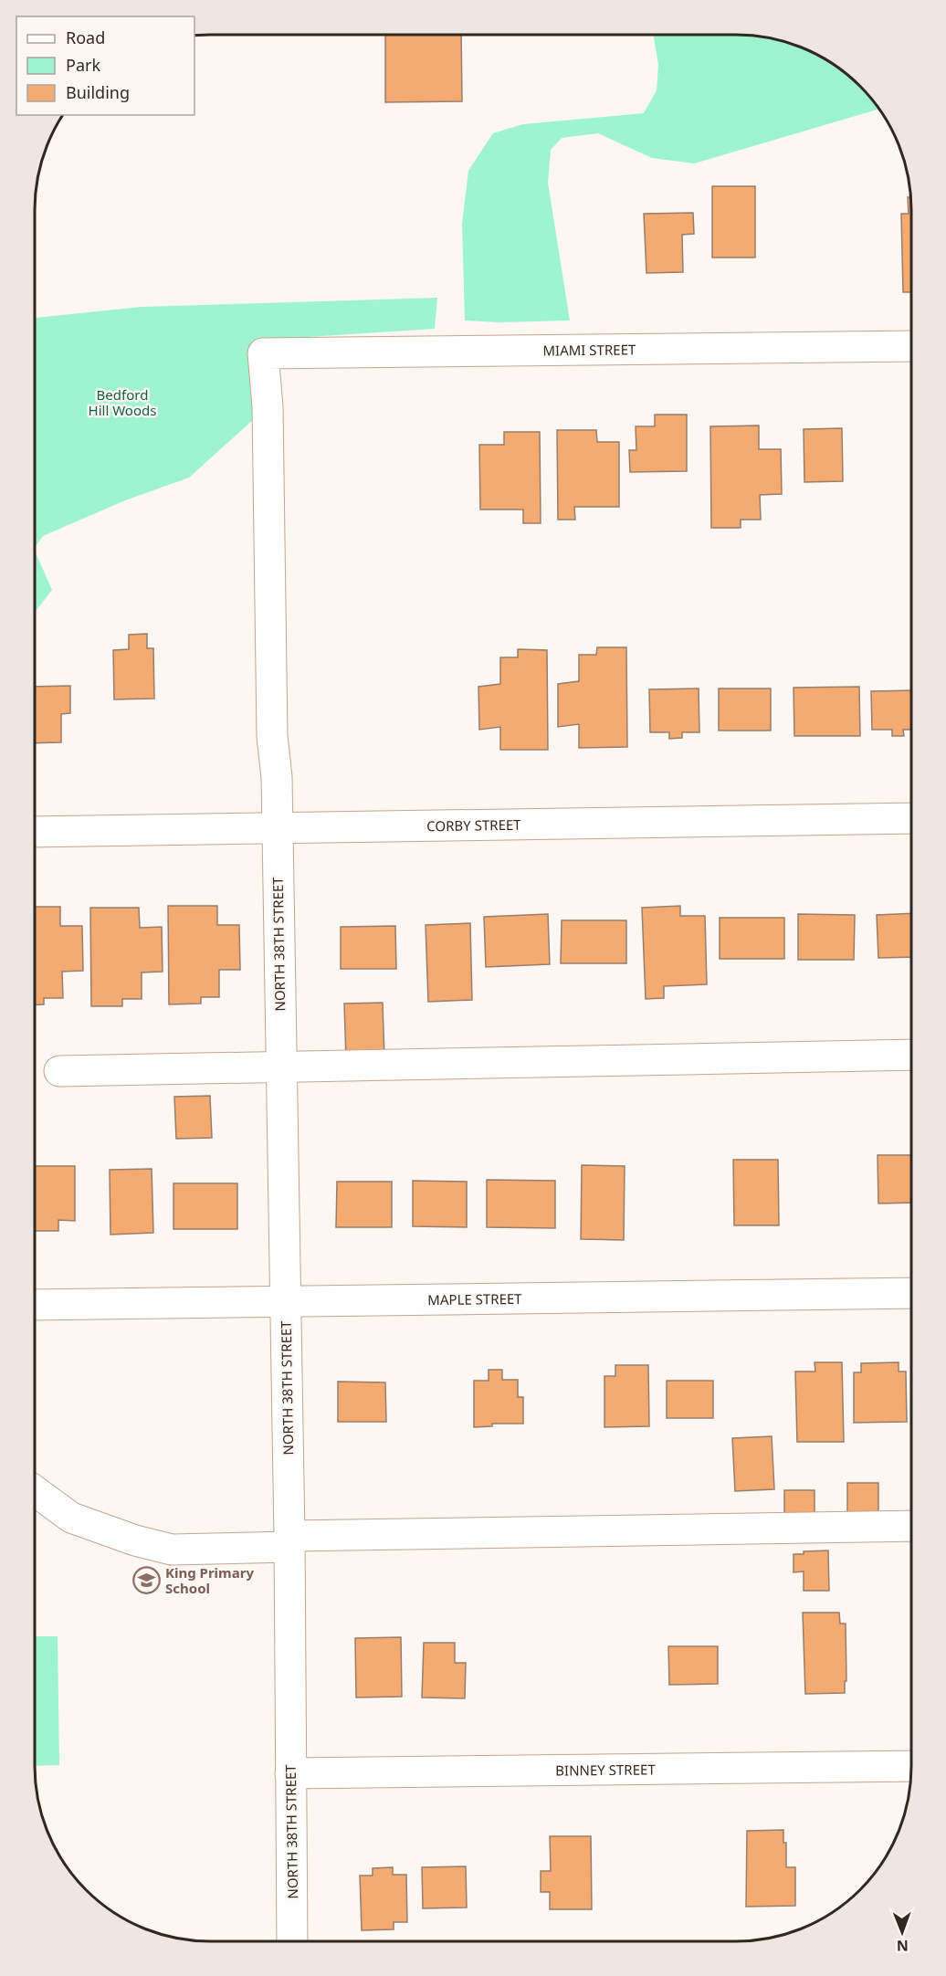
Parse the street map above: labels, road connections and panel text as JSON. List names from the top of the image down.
{
  "streets": {
    "street": [
      "MIAMI STREET",
      "CORBY STREET",
      "NORTH 38TH STREET",
      "MAPLE STREET",
      "BINNEY STREET"
    ]
  },
  "crossings": [
    ["MIAMI STREET", "NORTH 38TH STREET"],
    ["CORBY STREET", "NORTH 38TH STREET"],
    ["NORTH 38TH STREET", "MAPLE STREET"],
    ["NORTH 38TH STREET", "BINNEY STREET"]
  ],
  "parks": ["Bedford Hill Woods"],
  "places": {
    "school or university": ["King Primary School"]
  },
  "legend": ["Road", "Park", "Building"],
  "north": "bottom"
}
